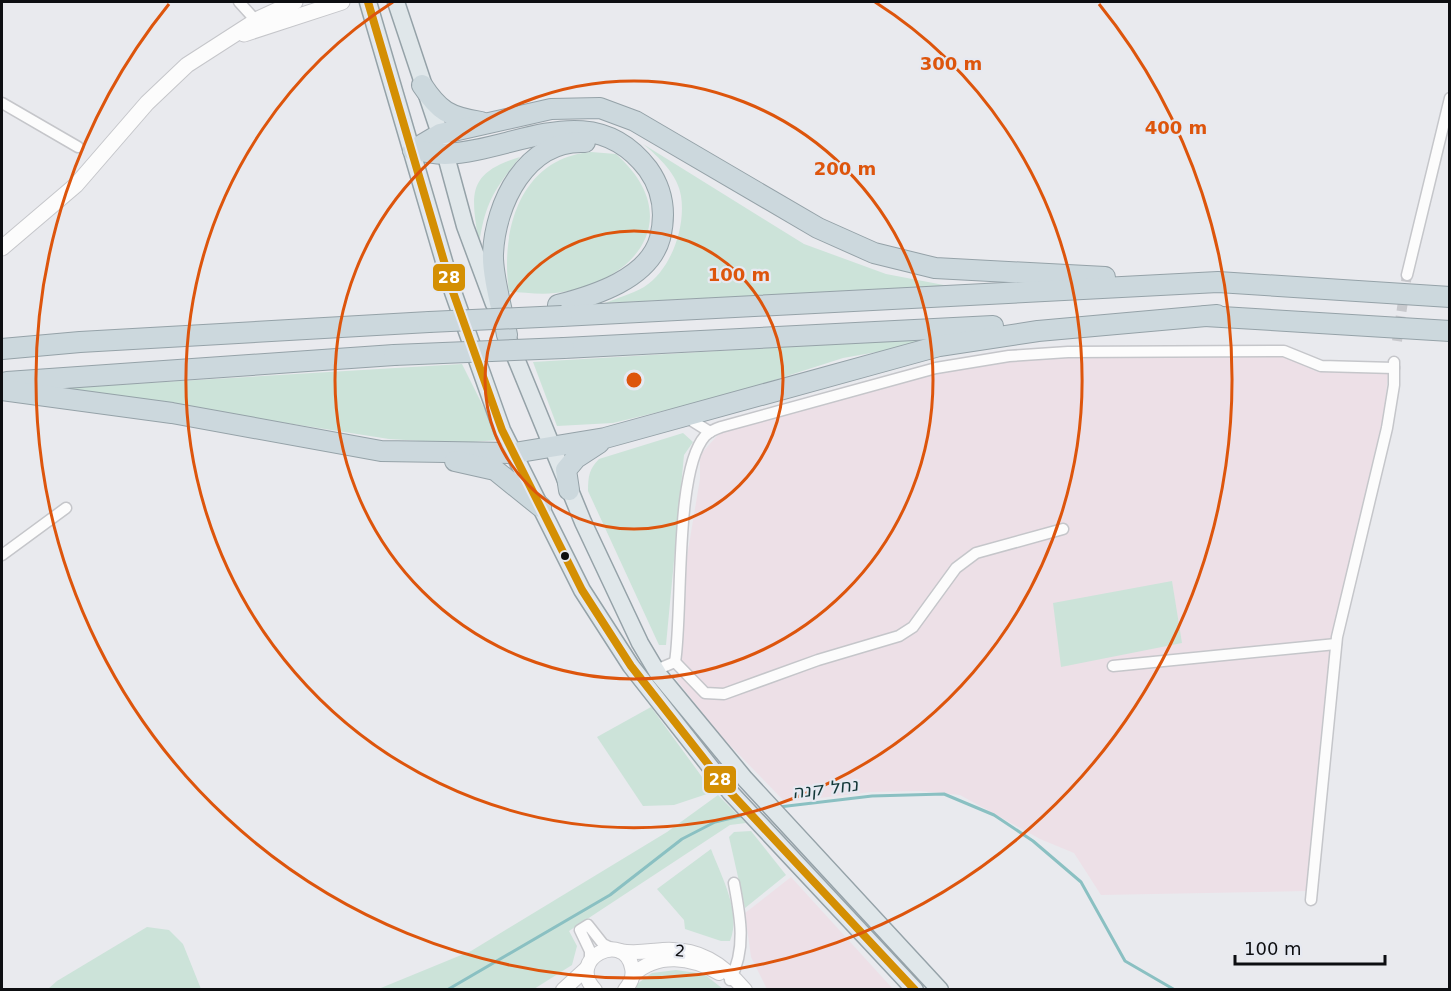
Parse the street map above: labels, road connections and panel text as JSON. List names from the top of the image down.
{
  "streets": {
    "street": ["2"]
  },
  "water": ["נחל קנה"],
  "lines": ["transit line 28"],
  "scale_bar": "100 m",
  "rings": [
    "300 m",
    "400 m",
    "200 m",
    "100 m"
  ]
}
